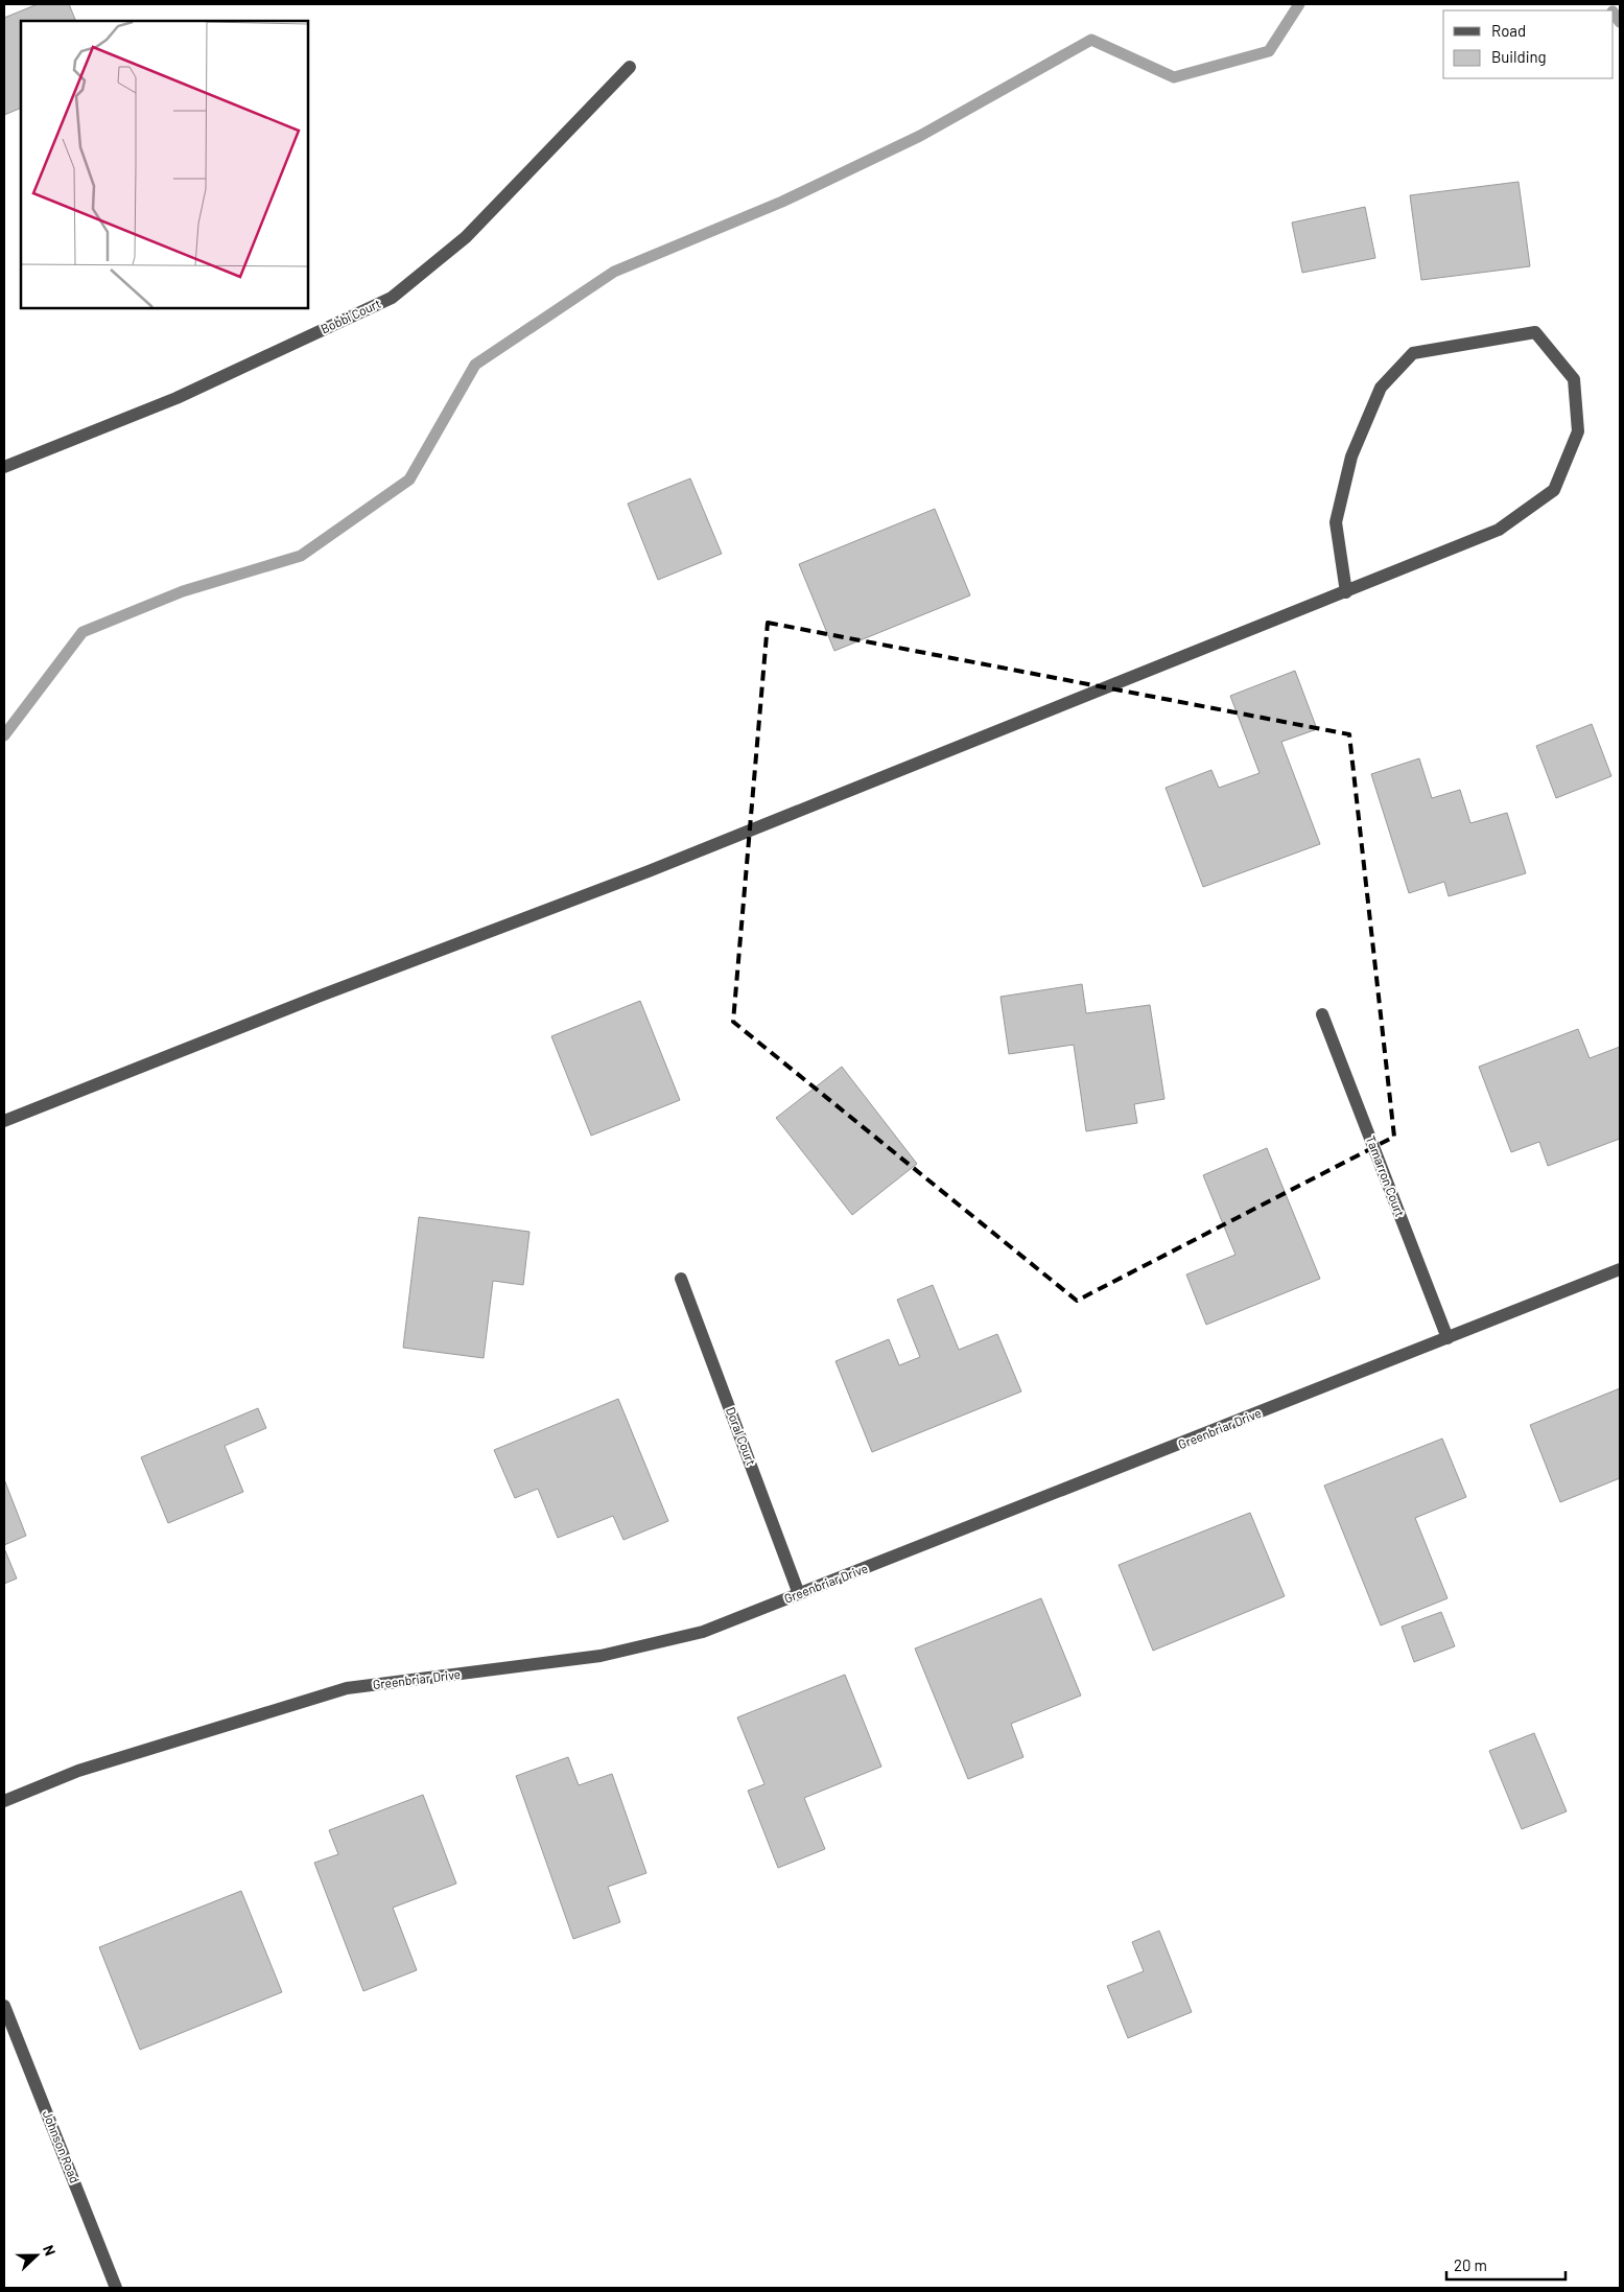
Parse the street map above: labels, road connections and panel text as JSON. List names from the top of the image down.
{
  "streets": {
    "street": [
      "Bobbi Court",
      "Tamarron Court",
      "Greenbriar Drive",
      "Doral Court",
      "Johnson Road"
    ]
  },
  "crossings": [
    ["Tamarron Court", "Greenbriar Drive"],
    ["Greenbriar Drive", "Doral Court"]
  ],
  "legend": ["Road", "Building"],
  "scale_bar": "20 m",
  "north": "right"
}
